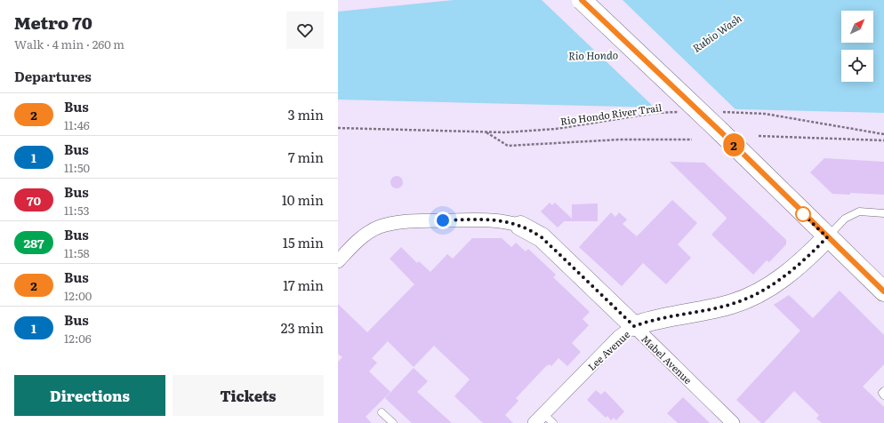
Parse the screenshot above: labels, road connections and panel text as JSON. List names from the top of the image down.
{
  "streets": {
    "main road": ["Lee Avenue", "Mabel Avenue"],
    "path": ["Rio Hondo River Trail"]
  },
  "crossings": [
    ["Lee Avenue", "Mabel Avenue"]
  ],
  "water": ["Rubio Wash", "Rio Hondo"],
  "lines": ["bus line 2"],
  "north": "top right",
  "page": {
    "heading": [
      ["Metro 70", "Walk · 4 min · 260 m"],
      "Departures"
    ],
    "on_map": "2",
    "list": [
      {
        "mark": "2",
        "name": "Bus",
        "note": "11:46",
        "value": "3 min"
      },
      {
        "mark": "1",
        "name": "Bus",
        "note": "11:50",
        "value": "7 min"
      },
      {
        "mark": "70",
        "name": "Bus",
        "note": "11:53",
        "value": "10 min"
      },
      {
        "mark": "287",
        "name": "Bus",
        "note": "11:58",
        "value": "15 min"
      },
      {
        "mark": "2",
        "name": "Bus",
        "note": "12:00",
        "value": "17 min"
      },
      {
        "mark": "1",
        "name": "Bus",
        "note": "12:06",
        "value": "23 min"
      }
    ],
    "buttons": ["Directions", "Tickets"]
  }
}
